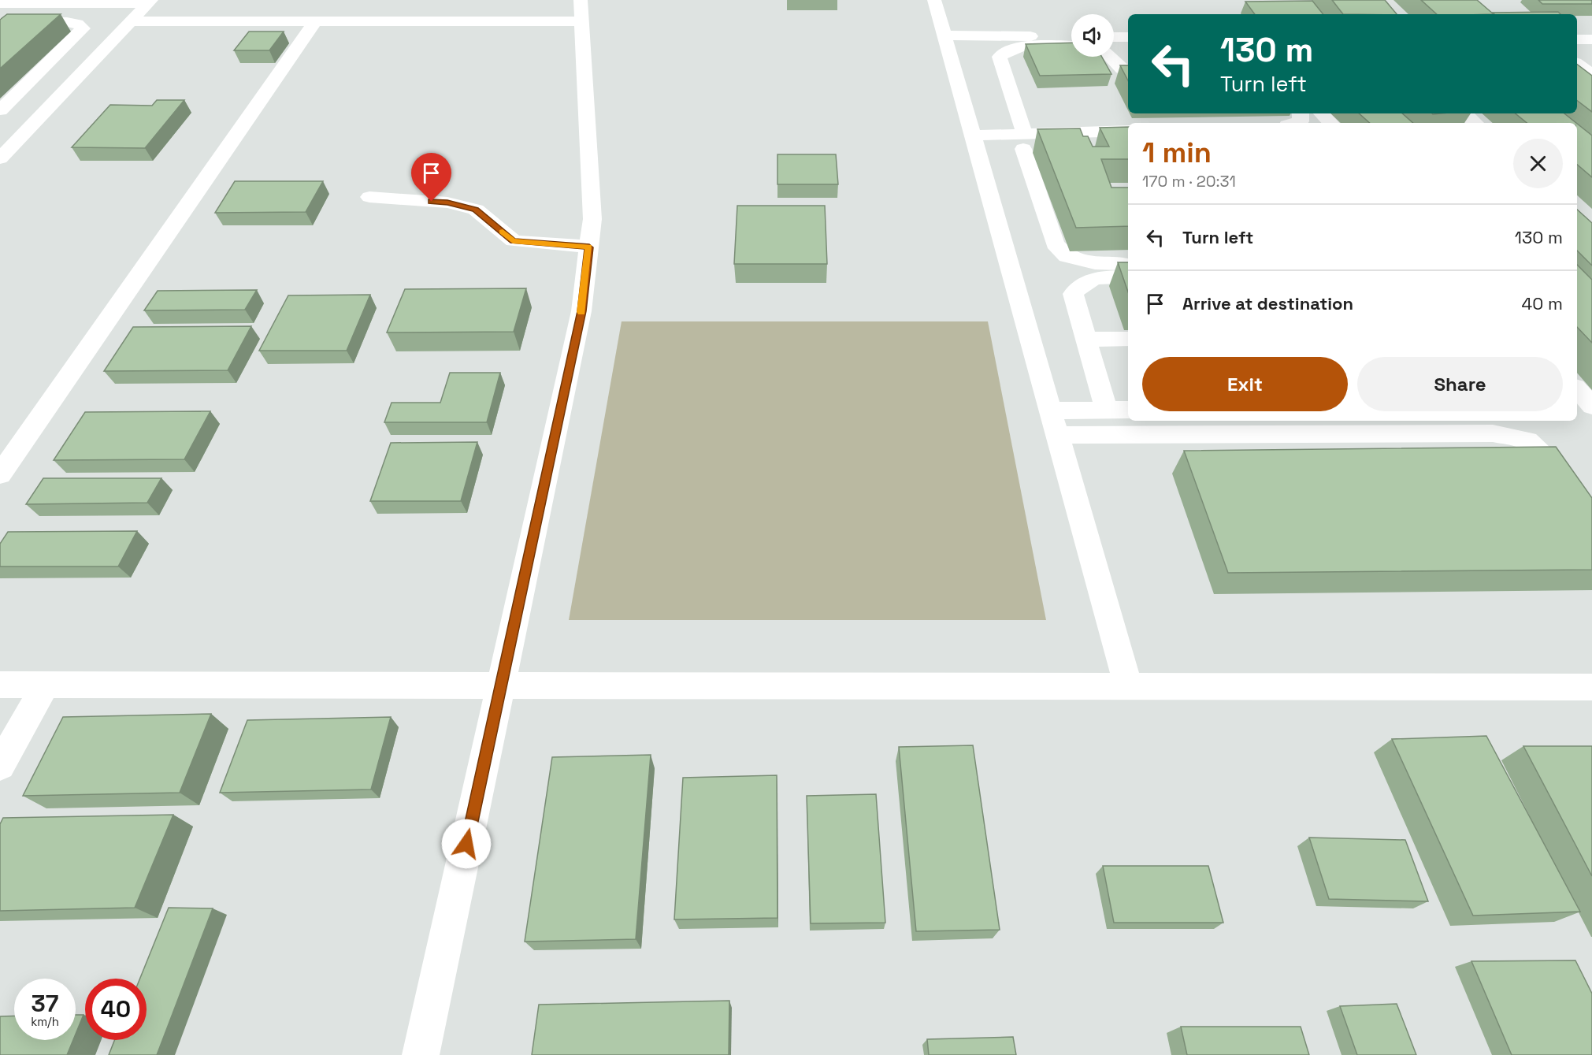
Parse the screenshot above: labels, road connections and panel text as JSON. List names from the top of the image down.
{
  "page": {
    "turn": ["130 m", "Turn left"],
    "heading": ["1 min", "170 m · 20:31"],
    "list": [
      {
        "name": "Turn left",
        "value": "130 m"
      },
      {
        "name": "Arrive at destination",
        "value": "40 m"
      }
    ],
    "buttons": ["Exit", "Share"],
    "speed": "37 km/h",
    "limit": "40"
  }
}
